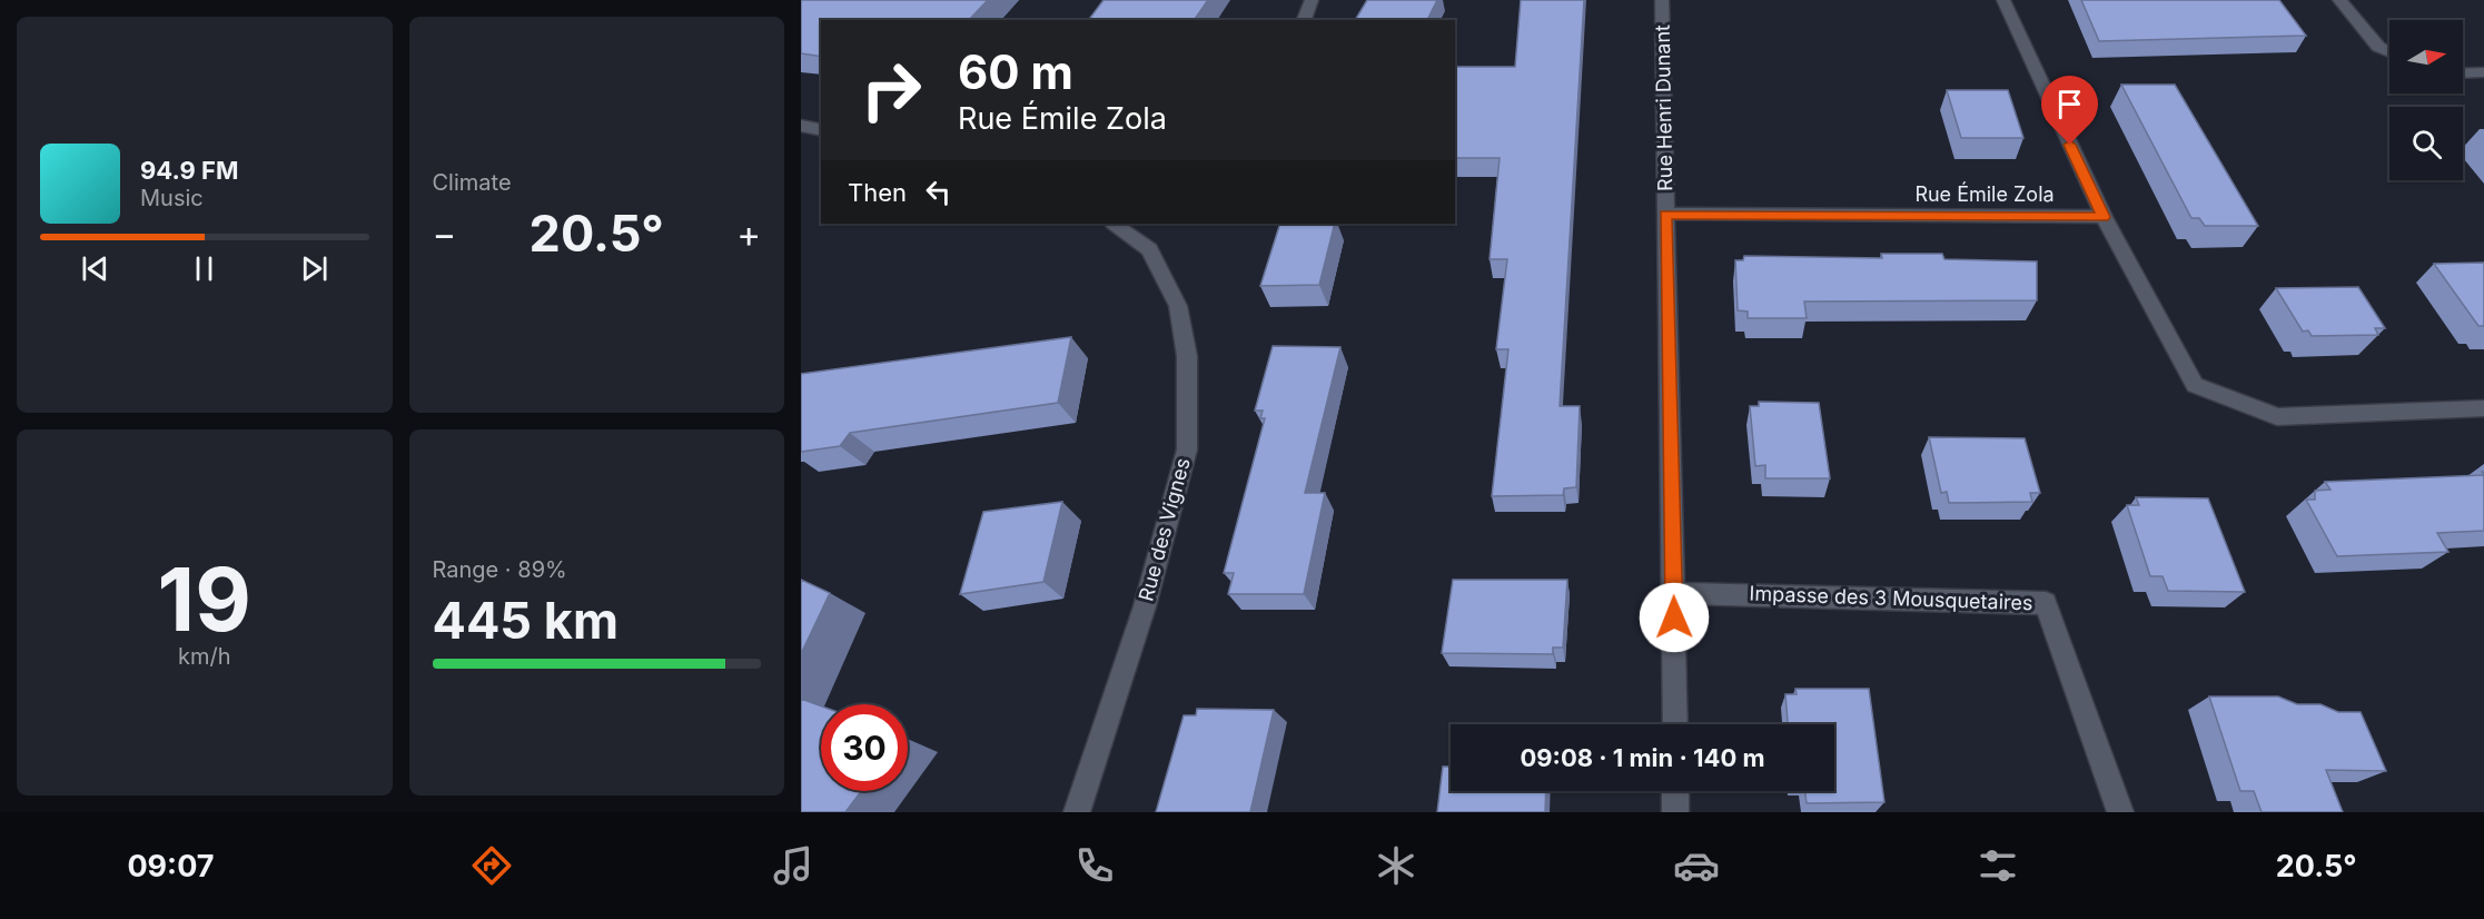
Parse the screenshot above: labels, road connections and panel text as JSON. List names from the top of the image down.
{
  "streets": {
    "street": [
      "Rue Henri Dunant",
      "Rue Émile Zola",
      "Rue des Vignes",
      "Impasse des 3 Mousquetaires"
    ]
  },
  "crossings": [
    ["Rue Henri Dunant", "Rue Émile Zola"],
    ["Rue Henri Dunant", "Impasse des 3 Mousquetaires"]
  ],
  "north": "right",
  "page": {
    "tile": [
      "Climate",
      ["19", "km/h"],
      ["Range · 89%", "445 km"]
    ],
    "turn": ["60 m", "Rue Émile Zola"],
    "song": ["94.9 FM", "Music"],
    "then": "Then",
    "heat": ["−", "20.5°", "+"],
    "limit": "30",
    "trip": "09:08 · 1 min · 140 m",
    "tabs": ["09:07", "20.5°"]
  }
}
